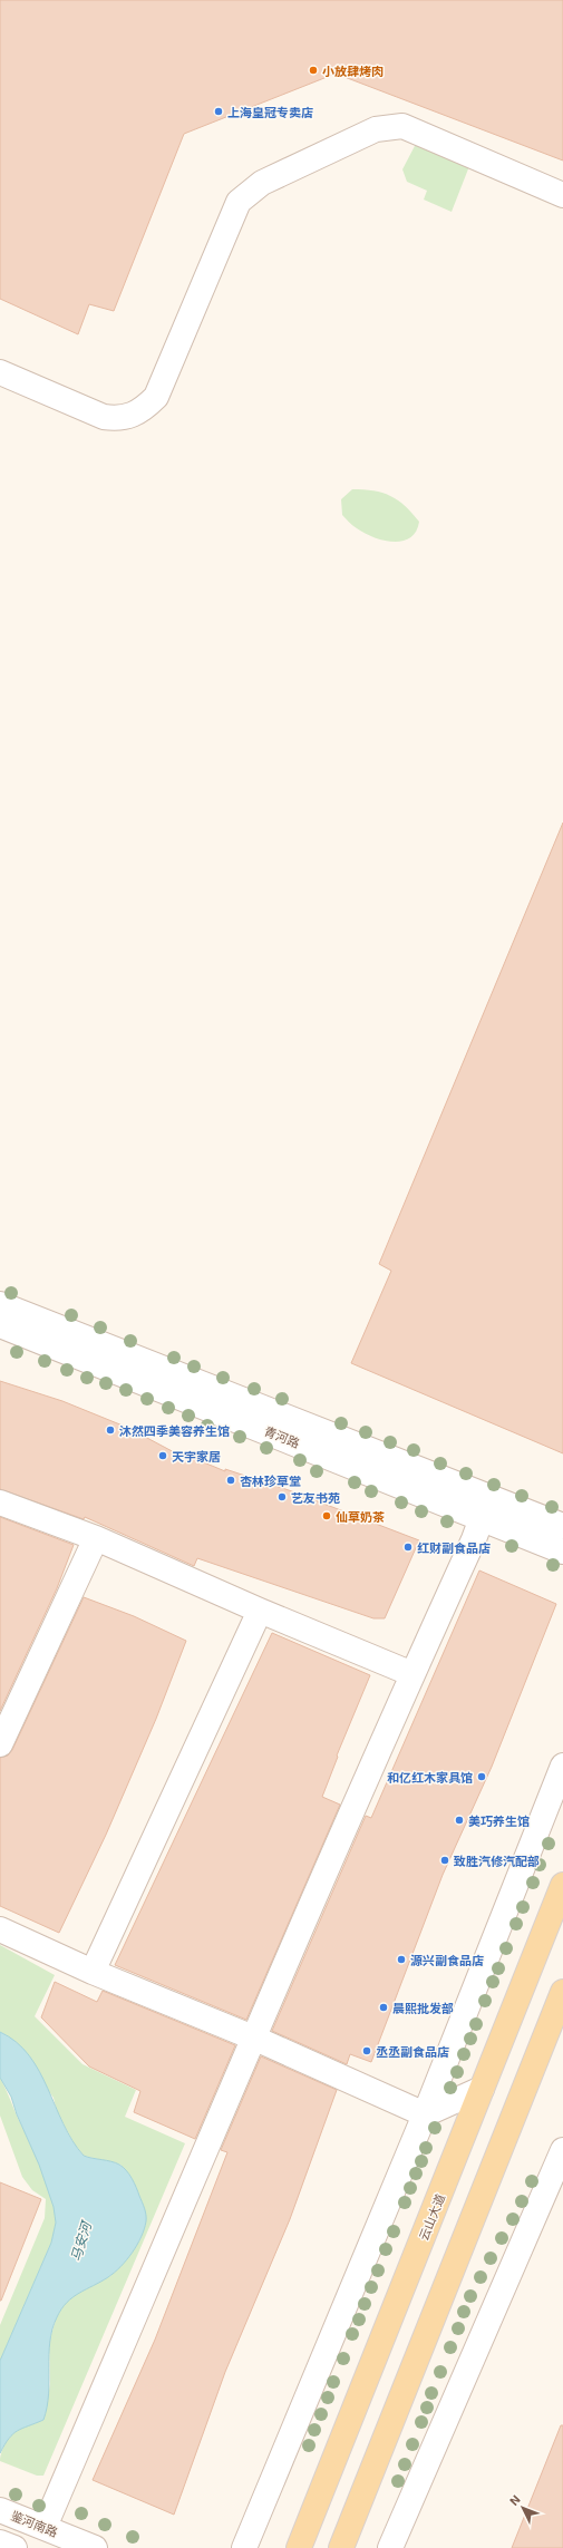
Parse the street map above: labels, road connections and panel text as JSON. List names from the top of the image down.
{
  "streets": {
    "main road": ["云山大道"],
    "street": ["青河路", "鉴河南路"]
  },
  "water": ["马安河"],
  "places": [
    "小放肆烤肉",
    "上海皇冠专卖店",
    "沐然四季美容养生馆",
    "天宇家居",
    "杏林珍草堂",
    "艺友书苑",
    "仙草奶茶",
    "红财副食品店",
    "和亿红木家具馆",
    "美巧养生馆",
    "致胜汽修汽配部",
    "源兴副食品店",
    "晨熙批发部",
    "丞丞副食品店"
  ],
  "north": "top left"
}
